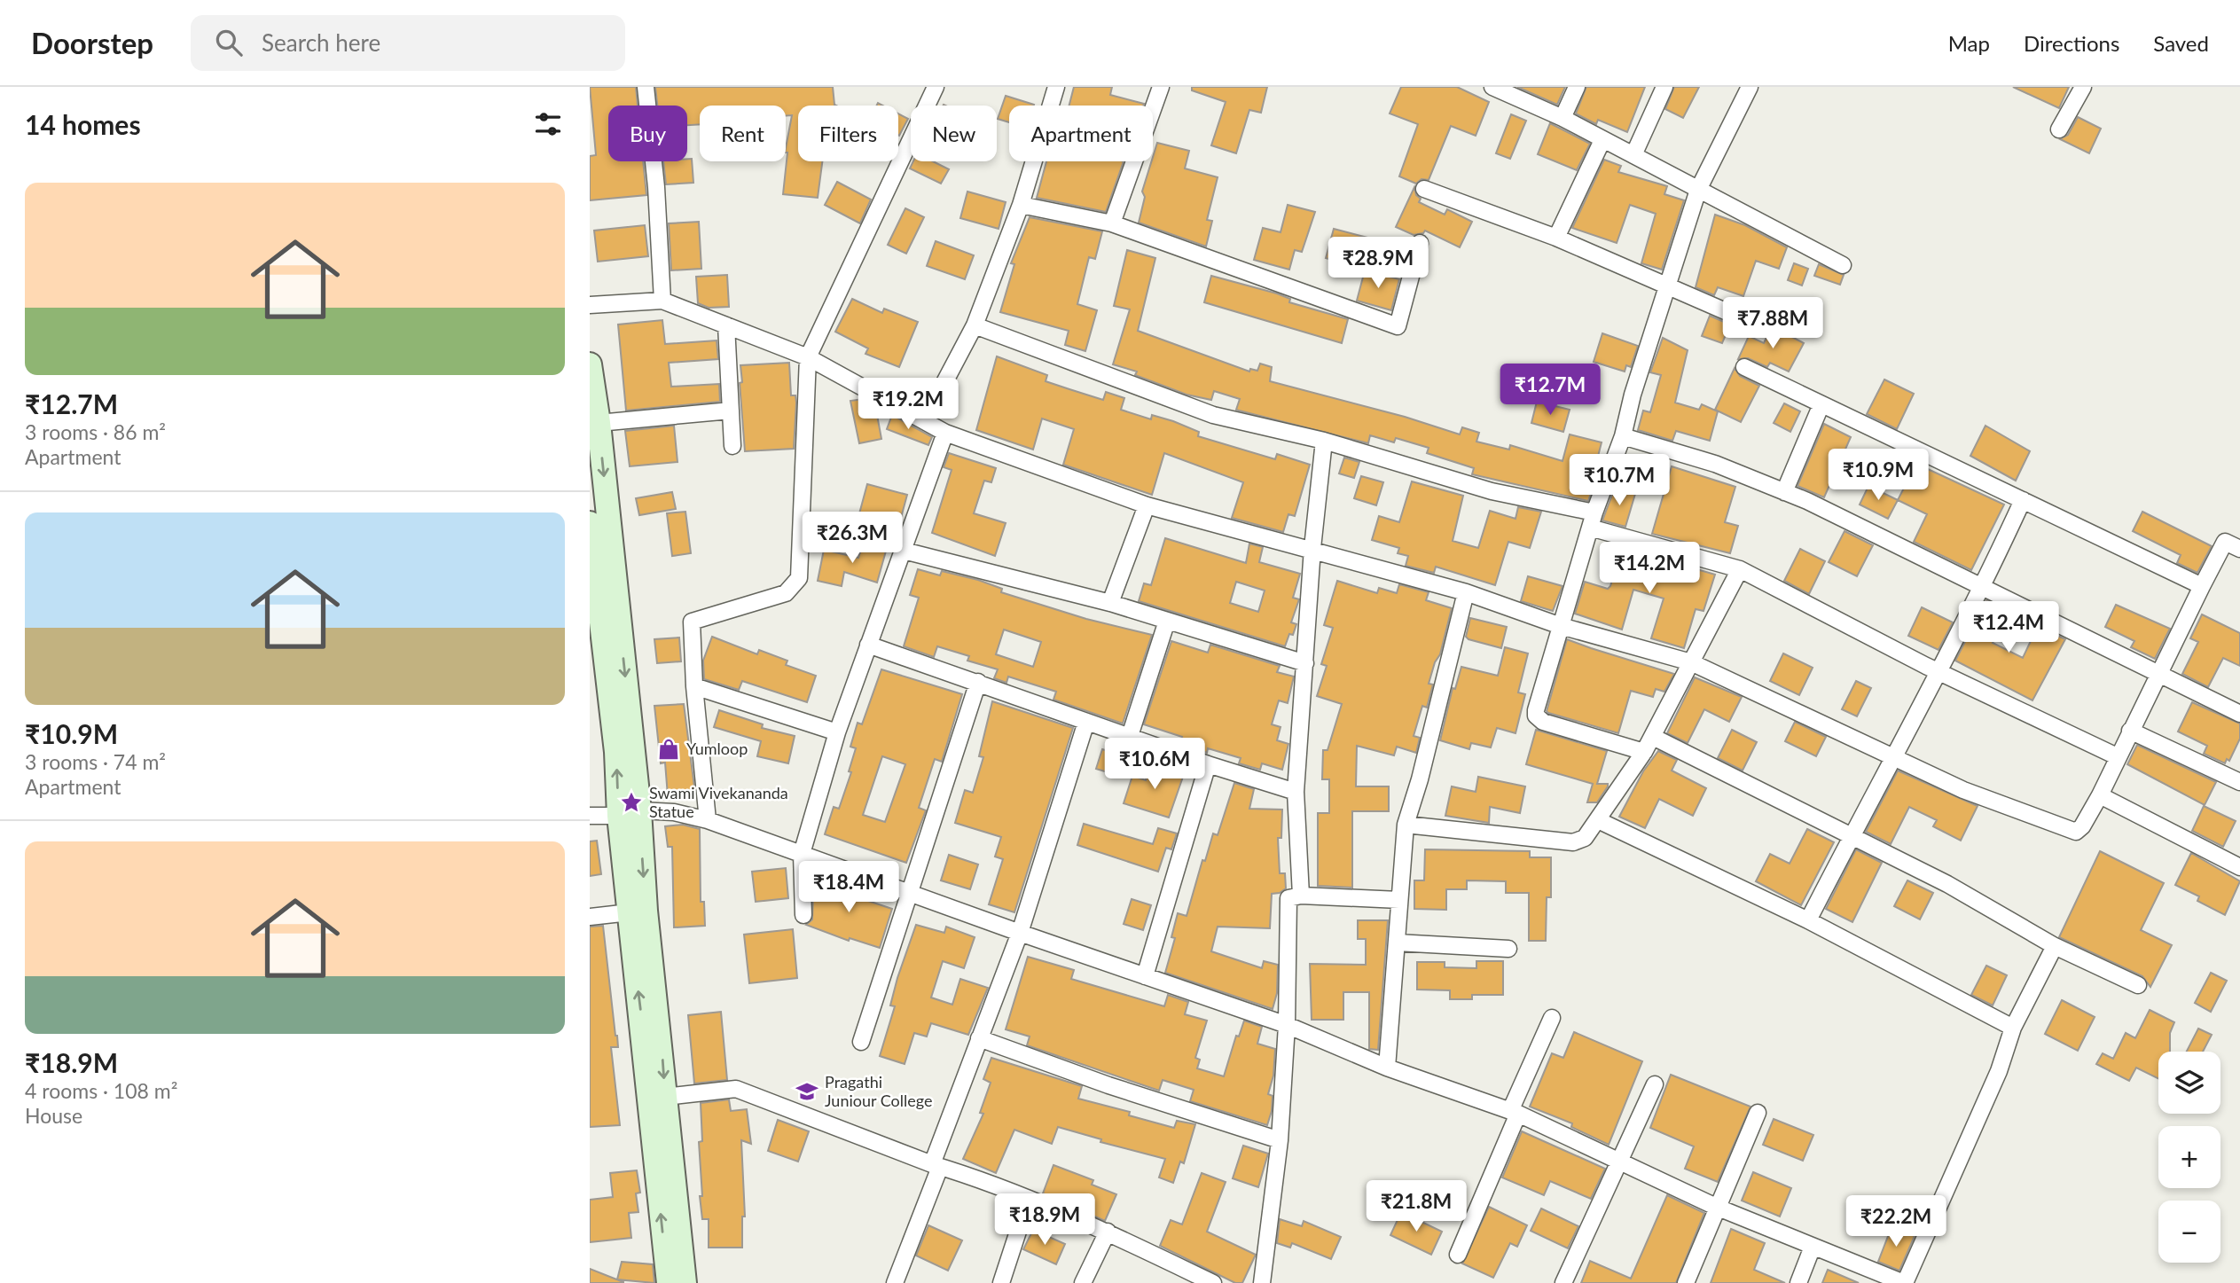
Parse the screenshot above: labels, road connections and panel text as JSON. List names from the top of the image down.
{
  "places": {
    "shop": ["Yumloop"],
    "place": ["Swami Vivekananda Statue"],
    "school or university": ["Pragathi Juniour College"]
  },
  "page": {
    "header": "Doorstep",
    "search": "Search here",
    "nav": ["Map", "Directions", "Saved"],
    "heading": "14 homes",
    "chip": [
      "Buy",
      "Rent",
      "Filters",
      "New",
      "Apartment"
    ],
    "list": [
      {
        "name": "₹12.7M",
        "note": "3 rooms · 86 m² · Apartment"
      },
      {
        "name": "₹10.9M",
        "note": "3 rooms · 74 m² · Apartment"
      },
      {
        "name": "₹18.9M",
        "note": "4 rooms · 108 m² · House"
      }
    ],
    "price": [
      "₹28.9M",
      "₹7.88M",
      "₹12.7M",
      "₹19.2M",
      "₹10.9M",
      "₹10.7M",
      "₹26.3M",
      "₹14.2M",
      "₹12.4M",
      "₹10.6M",
      "₹18.4M",
      "₹21.8M",
      "₹18.9M",
      "₹22.2M"
    ],
    "map_buttons": ["+", "−"]
  }
}
